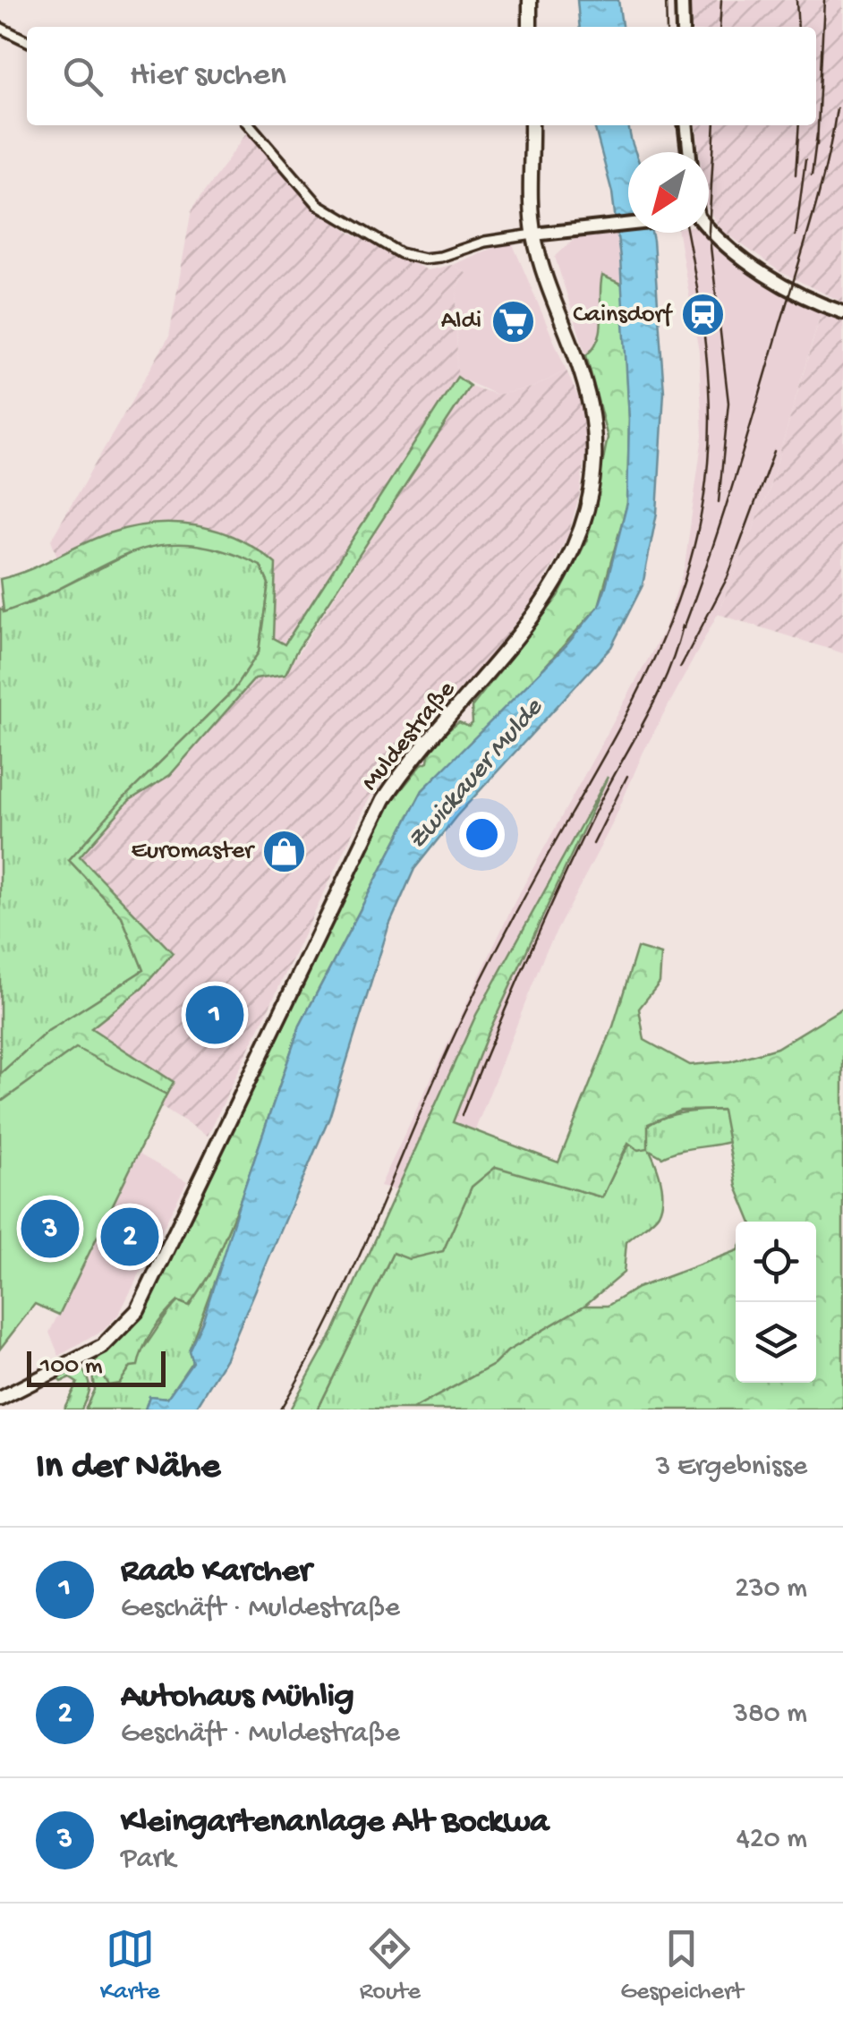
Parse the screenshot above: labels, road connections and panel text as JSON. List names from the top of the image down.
{
  "streets": {
    "main road": ["Muldestraße"]
  },
  "water": ["Zwickauer Mulde"],
  "places": {
    "station": ["Cainsdorf"],
    "supermarket": ["Aldi"],
    "shop": ["Euromaster"]
  },
  "scale_bar": "100 m",
  "north": "bottom left",
  "page": {
    "search": "Hier suchen",
    "pins": ["1", "3", "2"],
    "scale": "100 m",
    "heading": ["In der Nähe", "3 Ergebnisse"],
    "list": [
      {
        "mark": "1",
        "name": "Raab Karcher",
        "note": "Geschäft · Muldestraße",
        "value": "230 m"
      },
      {
        "mark": "2",
        "name": "Autohaus Mühlig",
        "note": "Geschäft · Muldestraße",
        "value": "380 m"
      },
      {
        "mark": "3",
        "name": "Kleingartenanlage Alt Bockwa",
        "note": "Park",
        "value": "420 m"
      }
    ],
    "nav": ["Karte", "Route", "Gespeichert"]
  }
}
